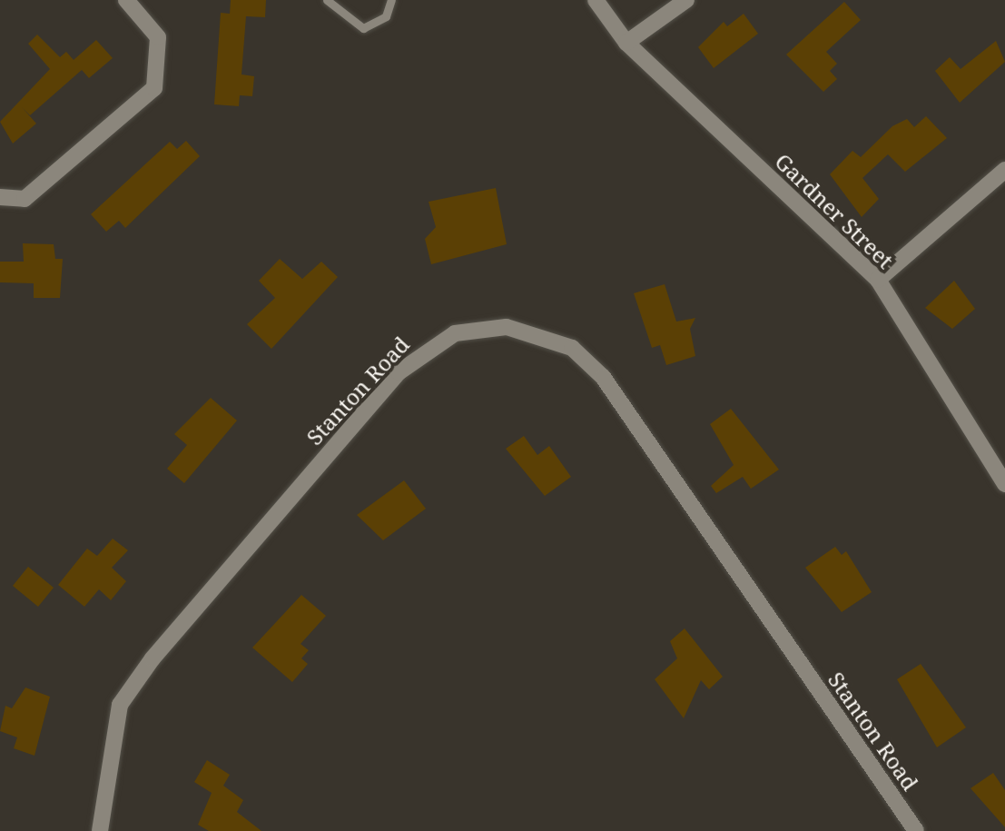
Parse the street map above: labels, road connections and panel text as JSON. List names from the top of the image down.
{
  "streets": {
    "street": ["Gardner Street", "Stanton Road"]
  }
}
